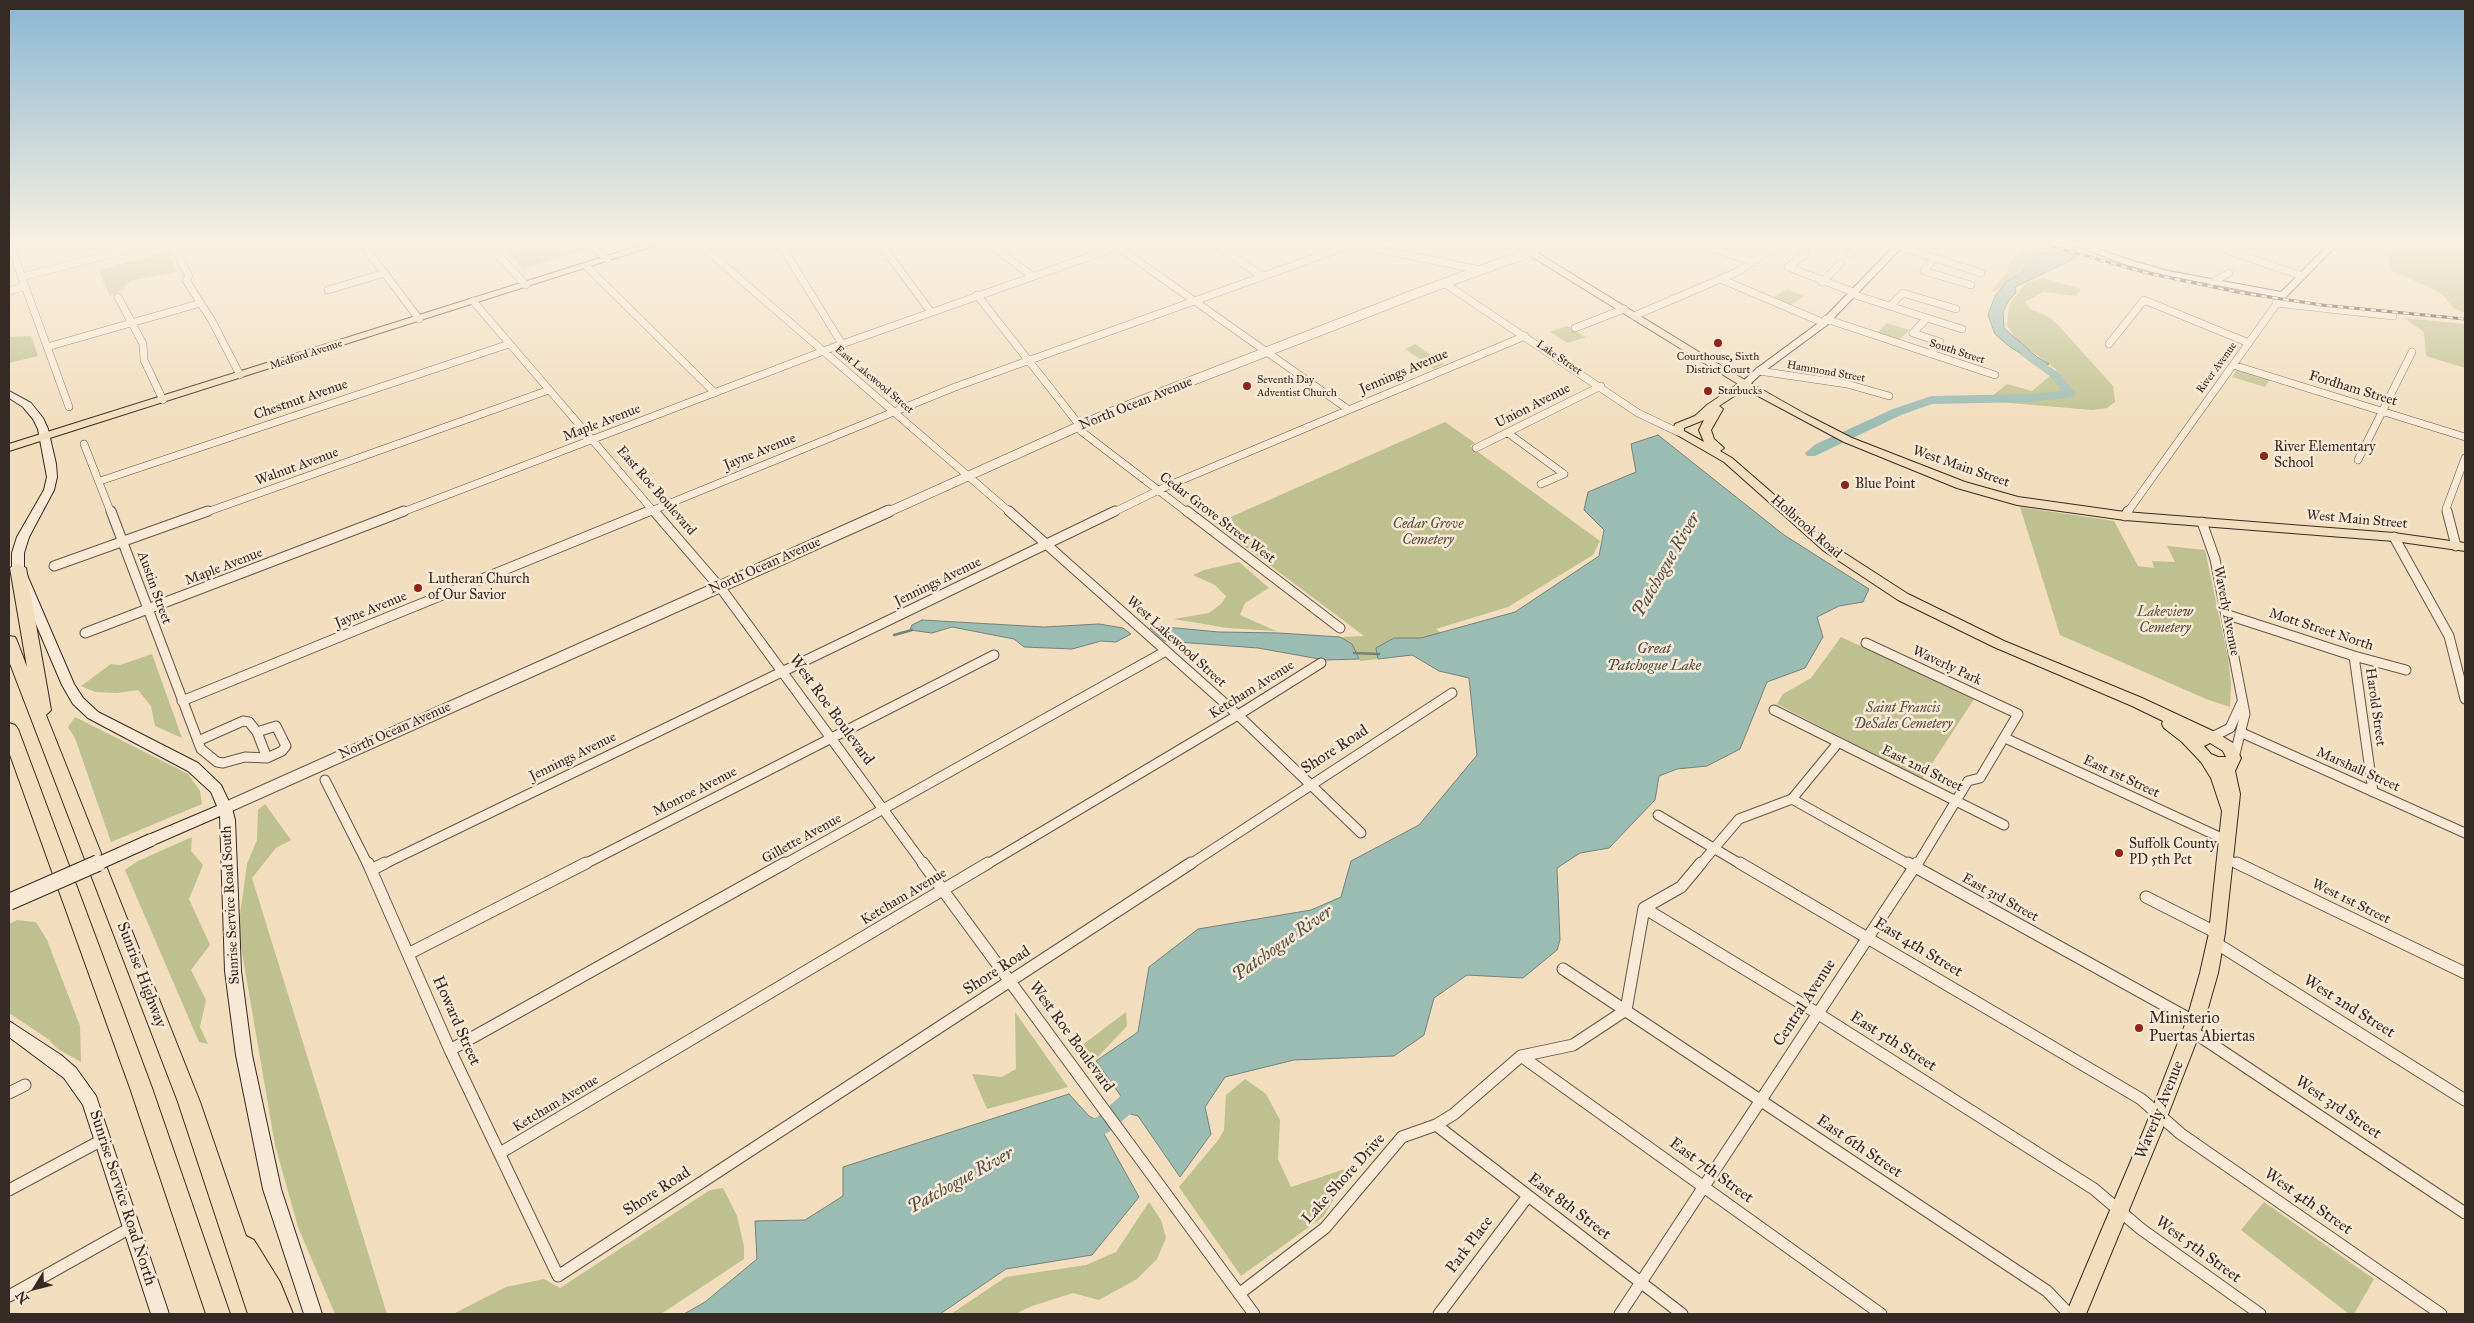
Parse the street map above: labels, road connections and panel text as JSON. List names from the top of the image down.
{
  "streets": {
    "highway": ["Sunrise Highway"],
    "main road": [
      "Medford Avenue",
      "North Ocean Avenue",
      "West Main Street",
      "Holbrook Road",
      "Waverly Avenue",
      "Sunrise Service Road South",
      "Sunrise Service Road North"
    ],
    "street": [
      "South Street",
      "Lake Street",
      "River Avenue",
      "Jennings Avenue",
      "Hammond Street",
      "East Lakewood Street",
      "Fordham Street",
      "Chestnut Avenue",
      "Union Avenue",
      "Maple Avenue",
      "Jayne Avenue",
      "Walnut Avenue",
      "East Roe Boulevard",
      "Cedar Grove Street West",
      "Austin Street",
      "Mott Street North",
      "West Lakewood Street",
      "Waverly Park",
      "Ketcham Avenue",
      "Harold Street",
      "West Roe Boulevard",
      "Shore Road",
      "East 2nd Street",
      "Marshall Street",
      "East 1st Street",
      "Monroe Avenue",
      "Gillette Avenue",
      "East 3rd Street",
      "West 1st Street",
      "East 4th Street",
      "Central Avenue",
      "West 2nd Street",
      "Howard Street",
      "East 5th Street",
      "West 3rd Street",
      "East 6th Street",
      "East 7th Street",
      "Lake Shore Drive",
      "West 4th Street",
      "East 8th Street",
      "Park Place",
      "West 5th Street"
    ]
  },
  "crossings": [
    ["Medford Avenue", "Sunrise Service Road South"],
    ["Lake Street", "Jennings Avenue"],
    ["Lake Street", "Union Avenue"],
    ["Lake Street", "Holbrook Road"],
    ["River Avenue", "Fordham Street"],
    ["River Avenue", "West Main Street"],
    ["Jennings Avenue", "Cedar Grove Street West"],
    ["Jennings Avenue", "West Lakewood Street"],
    ["Jennings Avenue", "West Roe Boulevard"],
    ["Jennings Avenue", "Howard Street"],
    ["East Lakewood Street", "North Ocean Avenue"],
    ["East Lakewood Street", "Maple Avenue"],
    ["East Lakewood Street", "Jayne Avenue"],
    ["East Lakewood Street", "West Lakewood Street"],
    ["Chestnut Avenue", "East Roe Boulevard"],
    ["Chestnut Avenue", "Austin Street"],
    ["North Ocean Avenue", "East Roe Boulevard"],
    ["North Ocean Avenue", "Cedar Grove Street West"],
    ["North Ocean Avenue", "West Lakewood Street"],
    ["North Ocean Avenue", "West Roe Boulevard"],
    ["North Ocean Avenue", "Sunrise Service Road South"],
    ["Maple Avenue", "East Roe Boulevard"],
    ["Maple Avenue", "Austin Street"],
    ["Jayne Avenue", "East Roe Boulevard"],
    ["Jayne Avenue", "Austin Street"],
    ["Walnut Avenue", "East Roe Boulevard"],
    ["Walnut Avenue", "Austin Street"],
    ["West Main Street", "Waverly Avenue"],
    ["East Roe Boulevard", "West Roe Boulevard"],
    ["Holbrook Road", "Waverly Avenue"],
    ["Waverly Avenue", "Mott Street North"],
    ["Waverly Avenue", "Marshall Street"],
    ["Waverly Avenue", "East 1st Street"],
    ["Waverly Avenue", "East 3rd Street"],
    ["Waverly Avenue", "West 1st Street"],
    ["Waverly Avenue", "East 4th Street"],
    ["Waverly Avenue", "West 2nd Street"],
    ["Waverly Avenue", "East 5th Street"],
    ["Waverly Avenue", "West 3rd Street"],
    ["Waverly Avenue", "West 4th Street"],
    ["Waverly Avenue", "West 5th Street"],
    ["Mott Street North", "Harold Street"],
    ["West Lakewood Street", "Ketcham Avenue"],
    ["West Lakewood Street", "Shore Road"],
    ["West Lakewood Street", "Gillette Avenue"],
    ["Waverly Park", "Central Avenue"],
    ["Ketcham Avenue", "West Roe Boulevard"],
    ["Ketcham Avenue", "Howard Street"],
    ["Harold Street", "Marshall Street"],
    ["West Roe Boulevard", "Shore Road"],
    ["West Roe Boulevard", "Monroe Avenue"],
    ["West Roe Boulevard", "Gillette Avenue"],
    ["West Roe Boulevard", "Lake Shore Drive"],
    ["Shore Road", "Howard Street"],
    ["East 2nd Street", "Central Avenue"],
    ["East 1st Street", "Central Avenue"],
    ["Monroe Avenue", "Howard Street"],
    ["Gillette Avenue", "Howard Street"],
    ["East 3rd Street", "Central Avenue"],
    ["East 3rd Street", "West 3rd Street"],
    ["East 4th Street", "Central Avenue"],
    ["East 4th Street", "West 4th Street"],
    ["Central Avenue", "East 5th Street"],
    ["Central Avenue", "East 6th Street"],
    ["Central Avenue", "East 7th Street"],
    ["Central Avenue", "East 8th Street"],
    ["East 5th Street", "West 5th Street"],
    ["East 6th Street", "Lake Shore Drive"],
    ["East 7th Street", "Lake Shore Drive"],
    ["Lake Shore Drive", "East 8th Street"],
    ["East 8th Street", "Park Place"]
  ],
  "water": ["Patchogue River", "Great Patchogue Lake"],
  "parks": ["Cedar Grove Cemetery", "Lakeview Cemetery", "Saint Francis DeSales Cemetery"],
  "places": [
    "Courthouse, Sixth District Court",
    "Seventh Day Adventist Church",
    "Starbucks",
    "River Elementary School",
    "Blue Point",
    "Lutheran Church of Our Savior",
    "Suffolk County PD 5th Pct",
    "Ministerio Puertas Abiertas"
  ],
  "north": "bottom left"
}
